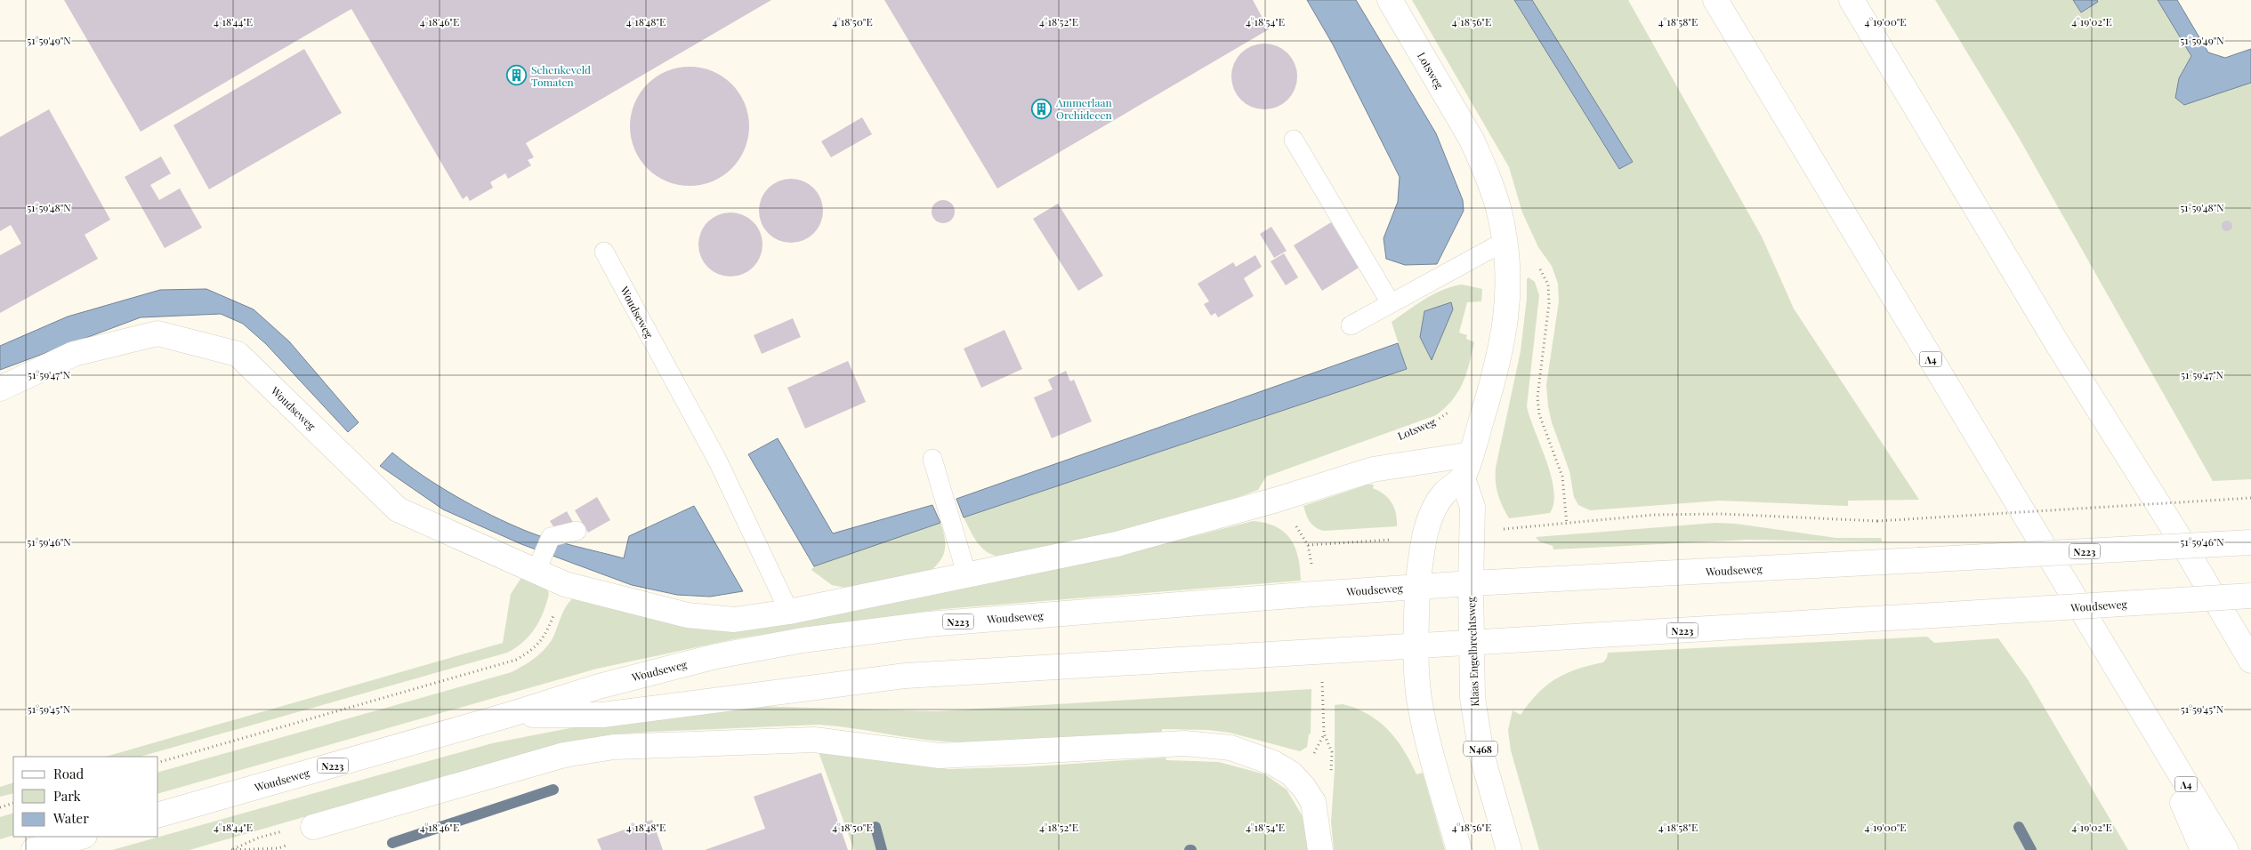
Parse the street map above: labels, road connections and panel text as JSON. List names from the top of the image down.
{
  "streets": {
    "main road": [
      "Lotsweg",
      "Woudseweg",
      "A4",
      "N223",
      "Klaas Engelbrechtsweg",
      "N468"
    ]
  },
  "crossings": [
    ["Lotsweg", "Woudseweg"],
    ["Woudseweg", "Klaas Engelbrechtsweg"]
  ],
  "places": {
    "building": ["Schenkeveld Tomaten", "Ammerlaan Orchideeen"]
  },
  "legend": ["Road", "Park", "Water"],
  "coordinates": [
    "4°18'44\"E",
    "4°18'46\"E",
    "4°18'48\"E",
    "4°18'50\"E",
    "4°18'52\"E",
    "4°18'54\"E",
    "4°18'56\"E",
    "4°18'58\"E",
    "4°19'00\"E",
    "4°19'02\"E",
    "51°59'49\"N",
    "51°59'48\"N",
    "51°59'47\"N",
    "51°59'46\"N",
    "51°59'45\"N"
  ]
}
